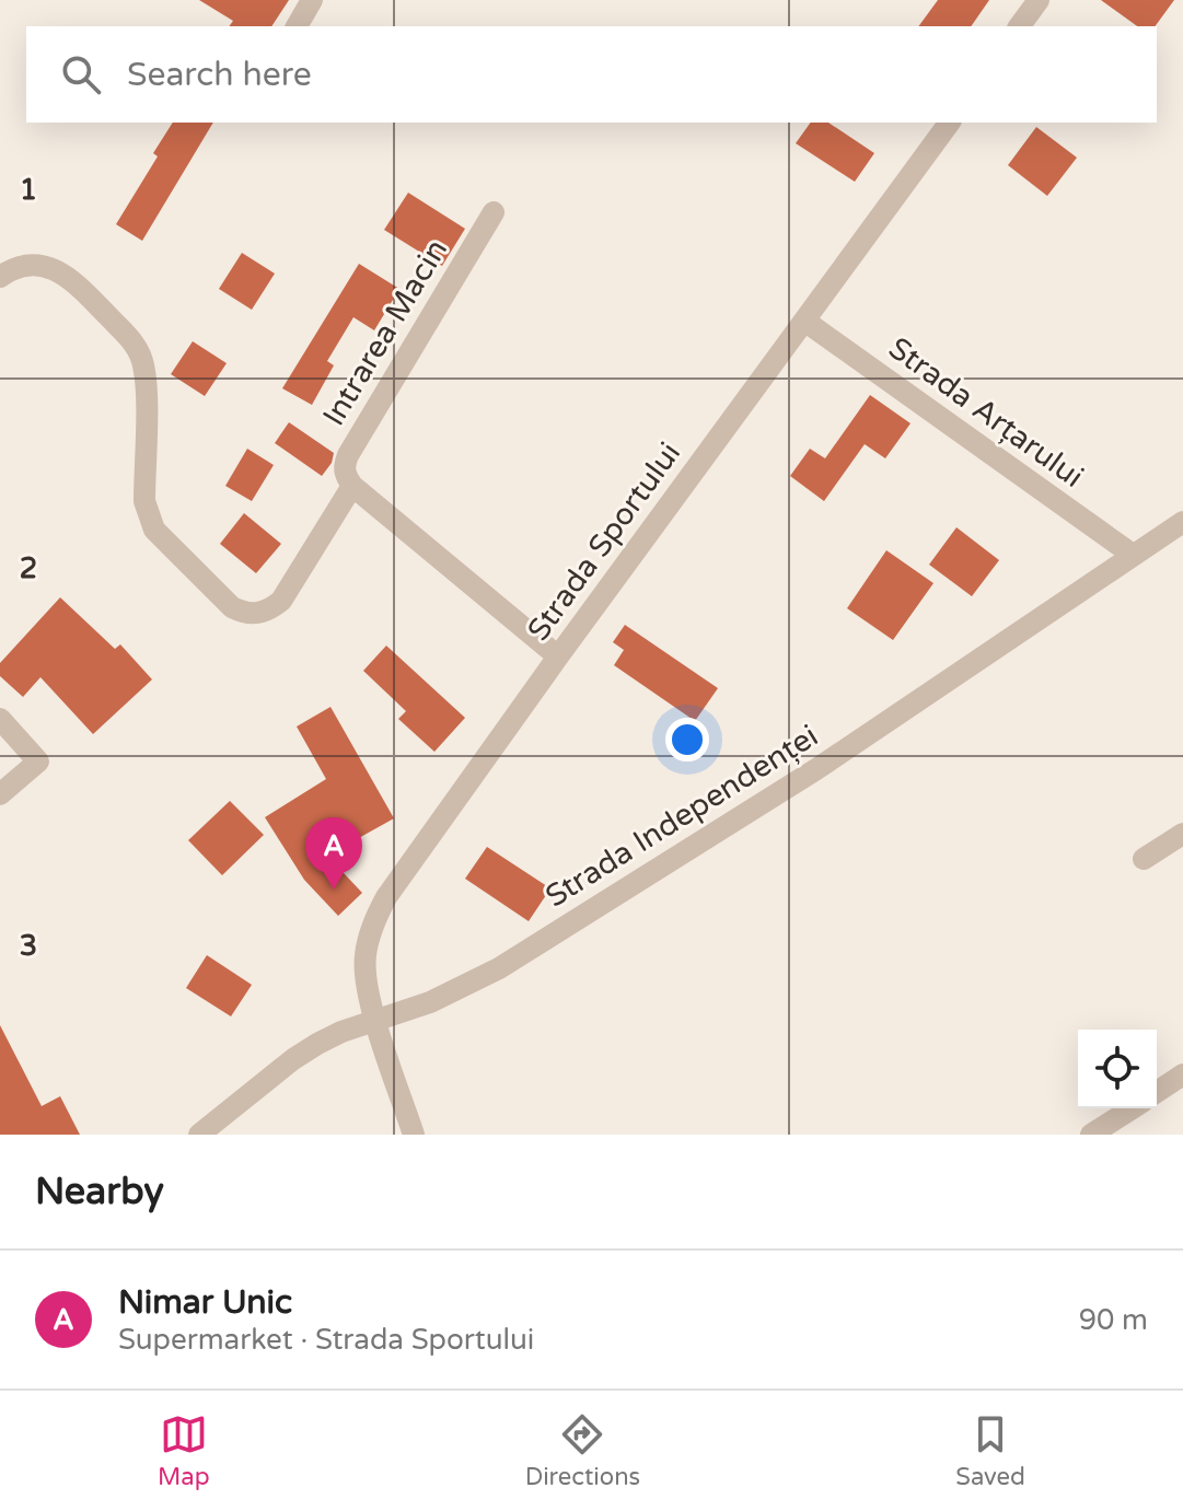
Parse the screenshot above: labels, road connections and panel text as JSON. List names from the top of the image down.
{
  "streets": {
    "street": [
      "Intrarea Macin",
      "Strada Arțarului",
      "Strada Sportului",
      "Strada Independenței"
    ]
  },
  "crossings": [
    ["Strada Arțarului", "Strada Sportului"],
    ["Strada Arțarului", "Strada Independenței"],
    ["Strada Sportului", "Strada Independenței"]
  ],
  "page": {
    "search": "Search here",
    "pins": "A",
    "heading": "Nearby",
    "list": [
      {
        "mark": "A",
        "name": "Nimar Unic",
        "note": "Supermarket · Strada Sportului",
        "value": "90 m"
      }
    ],
    "nav": ["Map", "Directions", "Saved"]
  },
  "grid": {
    "rows": ["1", "2", "3"]
  }
}
